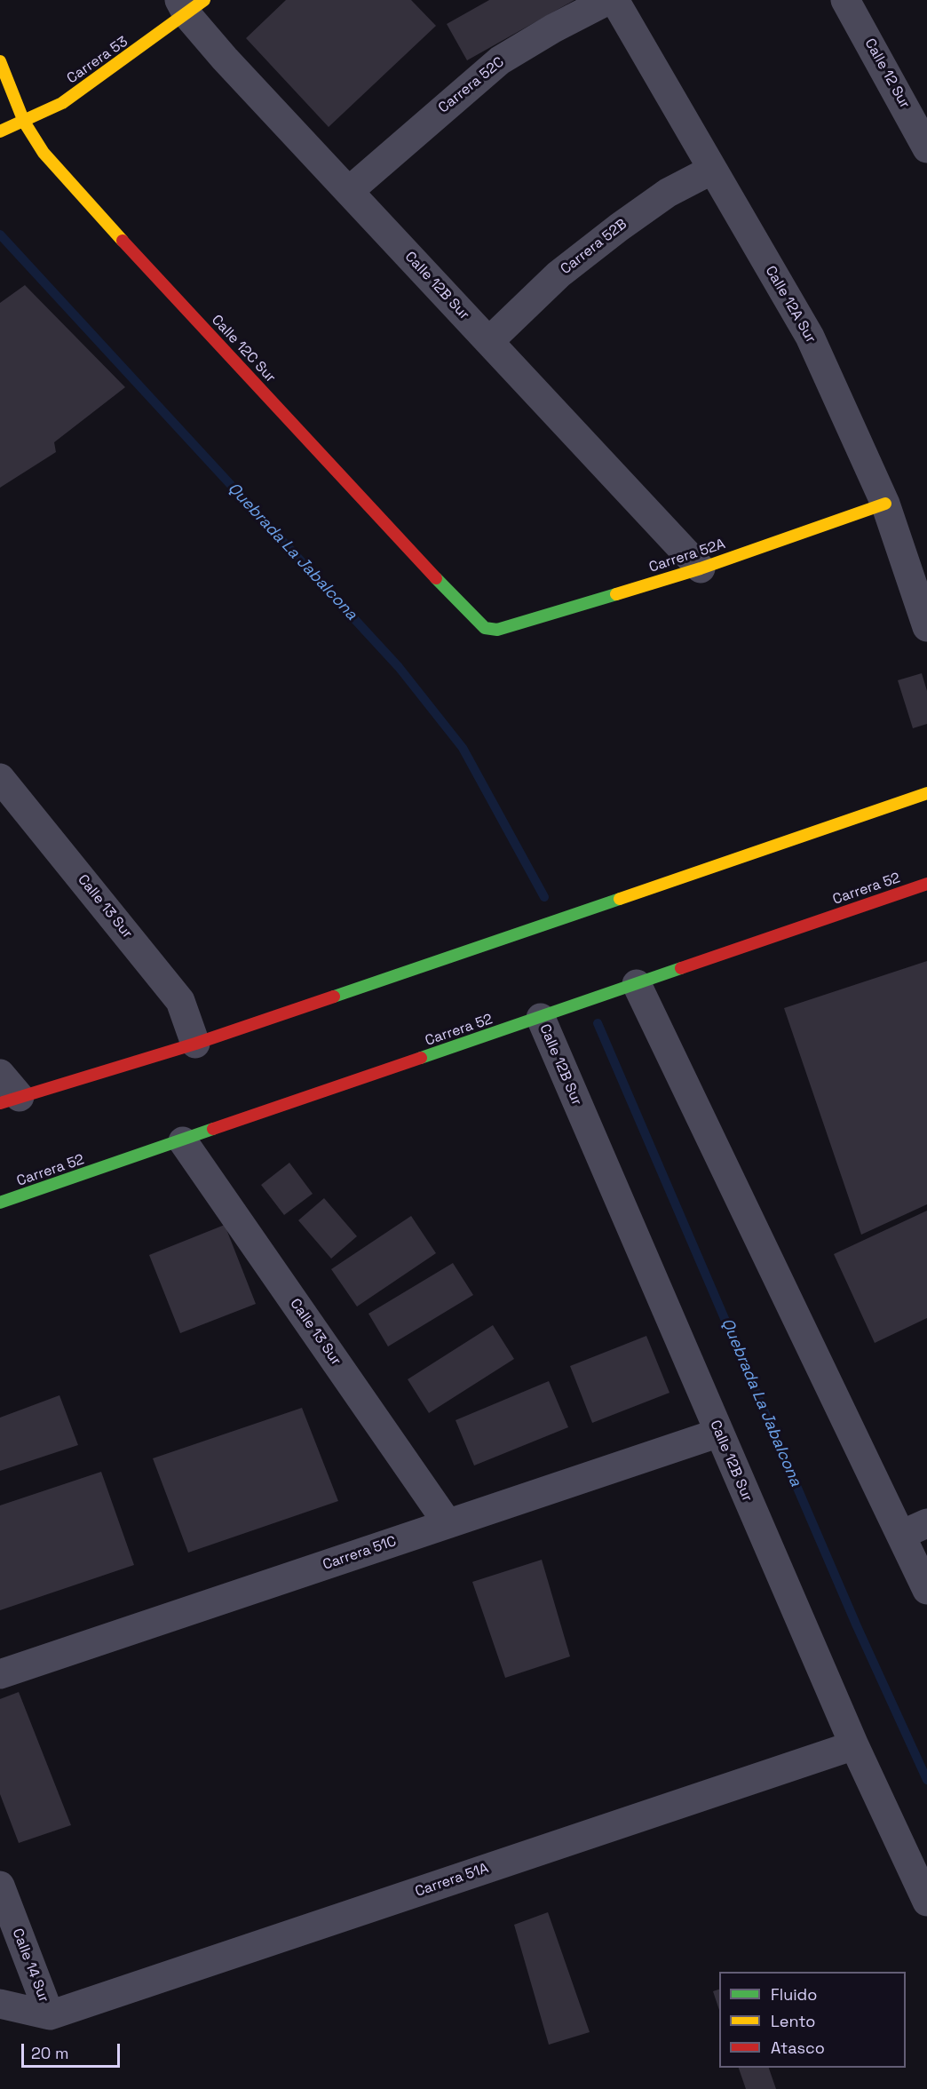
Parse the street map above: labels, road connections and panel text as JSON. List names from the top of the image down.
{
  "streets": {
    "main road": [
      "Carrera 53",
      "Calle 12C Sur",
      "Carrera 52A",
      "Carrera 52"
    ],
    "street": [
      "Calle 12 Sur",
      "Carrera 52C",
      "Carrera 52B",
      "Calle 12B Sur",
      "Calle 12A Sur",
      "Calle 13 Sur",
      "Carrera 51C",
      "Carrera 51A",
      "Calle 14 Sur"
    ]
  },
  "crossings": [
    ["Carrera 53", "Calle 12B Sur"],
    ["Carrera 53", "Calle 12C Sur"],
    ["Carrera 52C", "Calle 12B Sur"],
    ["Carrera 52B", "Calle 12B Sur"],
    ["Carrera 52B", "Calle 12A Sur"],
    ["Calle 12B Sur", "Carrera 52A"],
    ["Calle 12B Sur", "Carrera 52"],
    ["Calle 12B Sur", "Carrera 51C"],
    ["Calle 12B Sur", "Carrera 51A"],
    ["Calle 12A Sur", "Carrera 52A"],
    ["Calle 12C Sur", "Carrera 52A"],
    ["Carrera 52", "Calle 13 Sur"],
    ["Calle 13 Sur", "Carrera 51C"],
    ["Carrera 51A", "Calle 14 Sur"]
  ],
  "water": ["Quebrada La Jabalcona"],
  "legend": ["Fluido", "Lento", "Atasco"],
  "scale_bar": "20 m"
}
